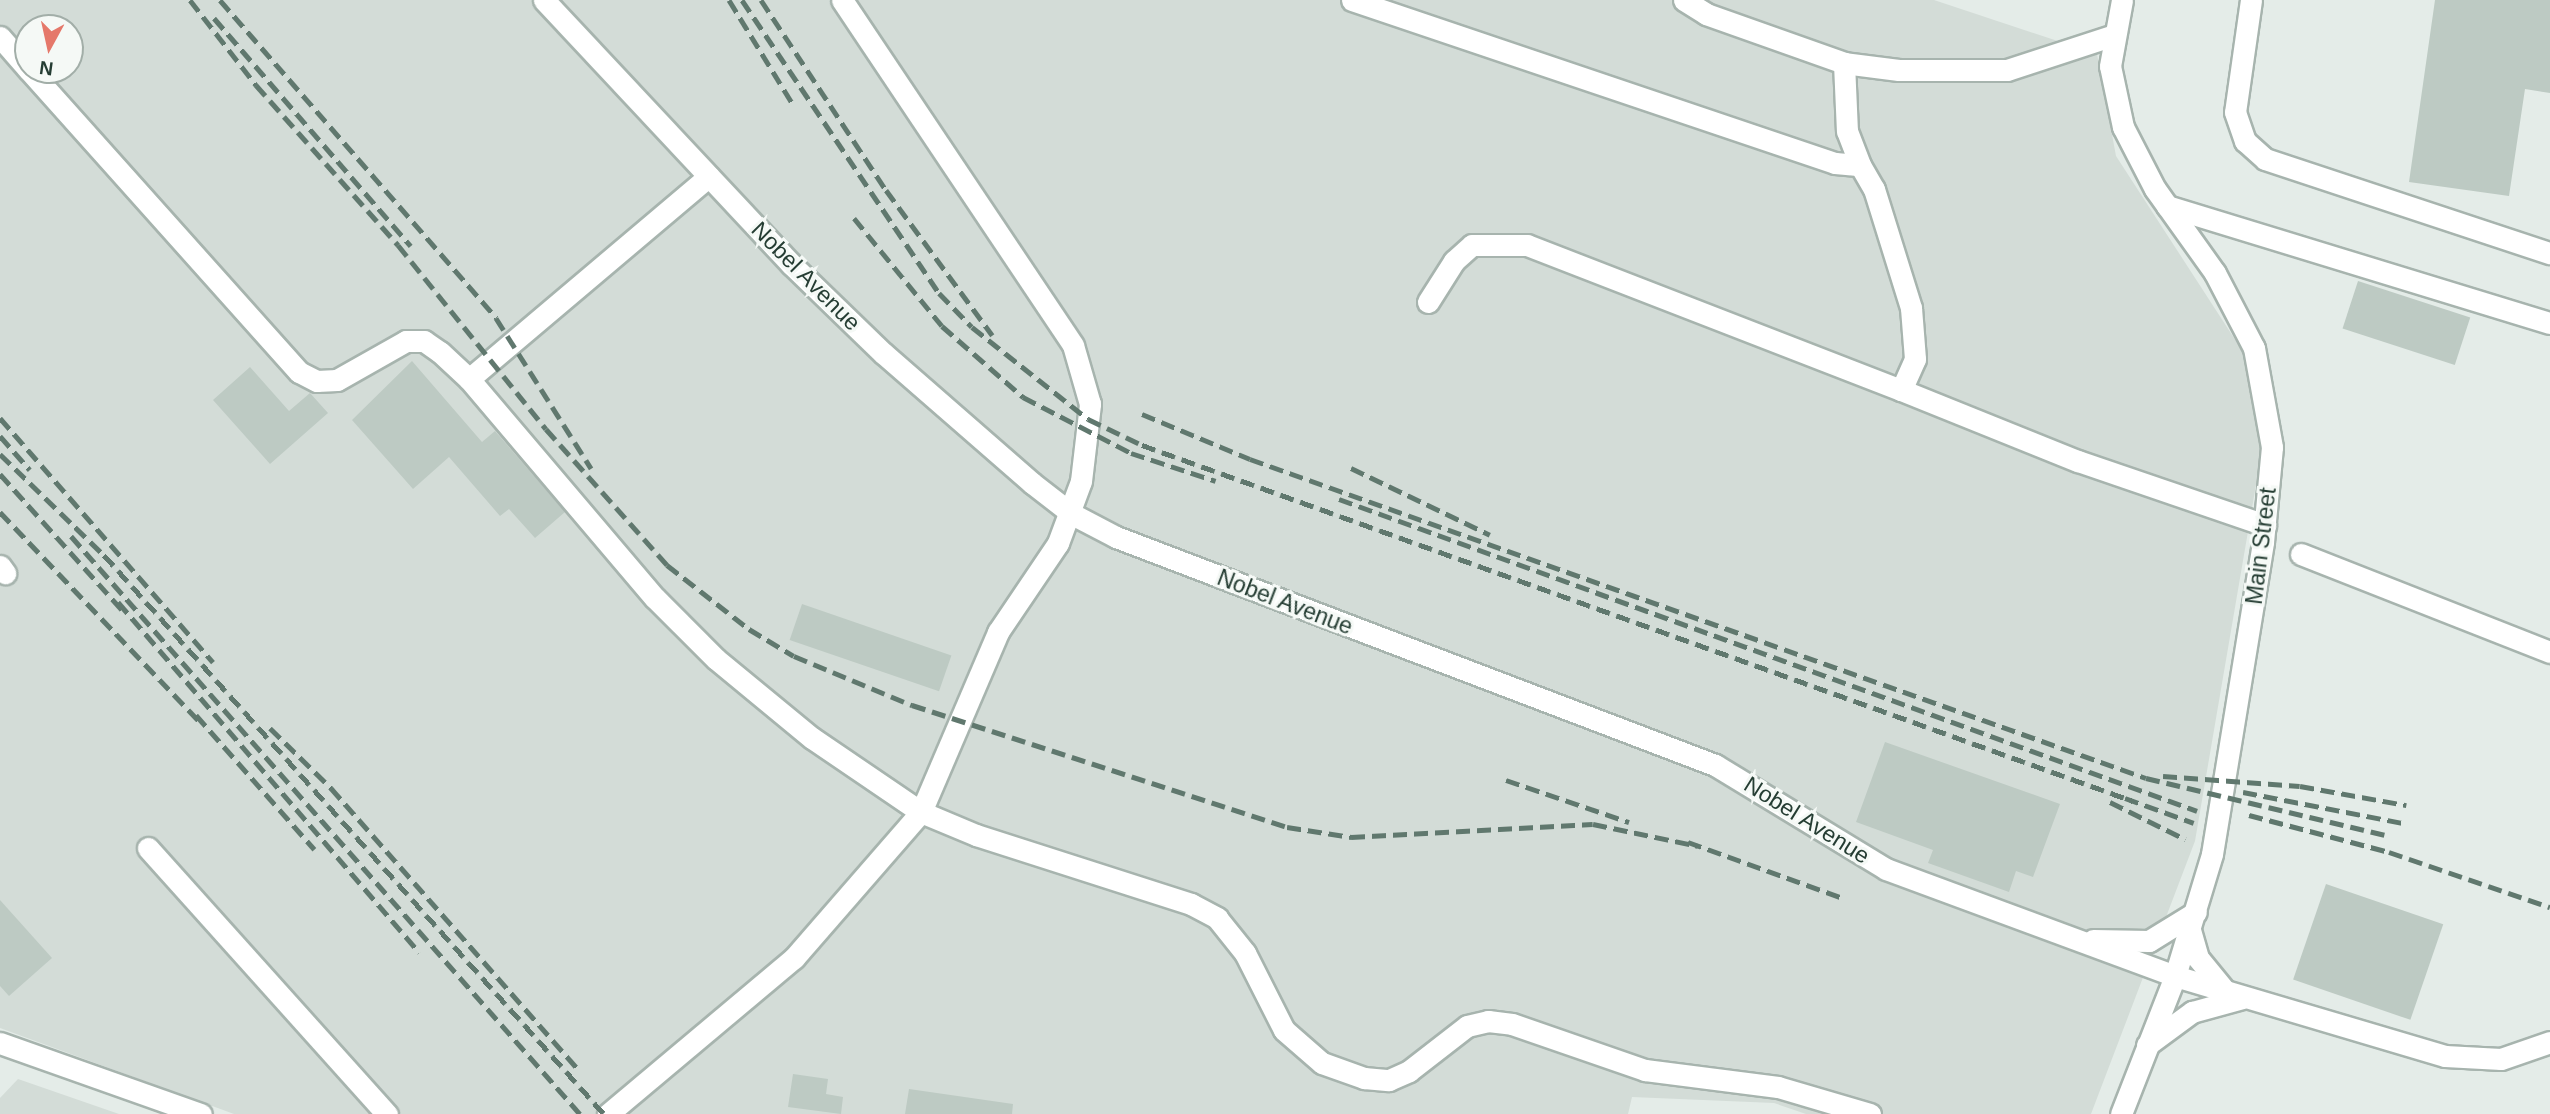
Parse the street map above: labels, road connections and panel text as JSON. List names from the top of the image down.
{
  "streets": {
    "street": ["Nobel Avenue", "Main Street"]
  },
  "crossings": [
    ["Nobel Avenue", "Main Street"]
  ],
  "north": "bottom"
}
